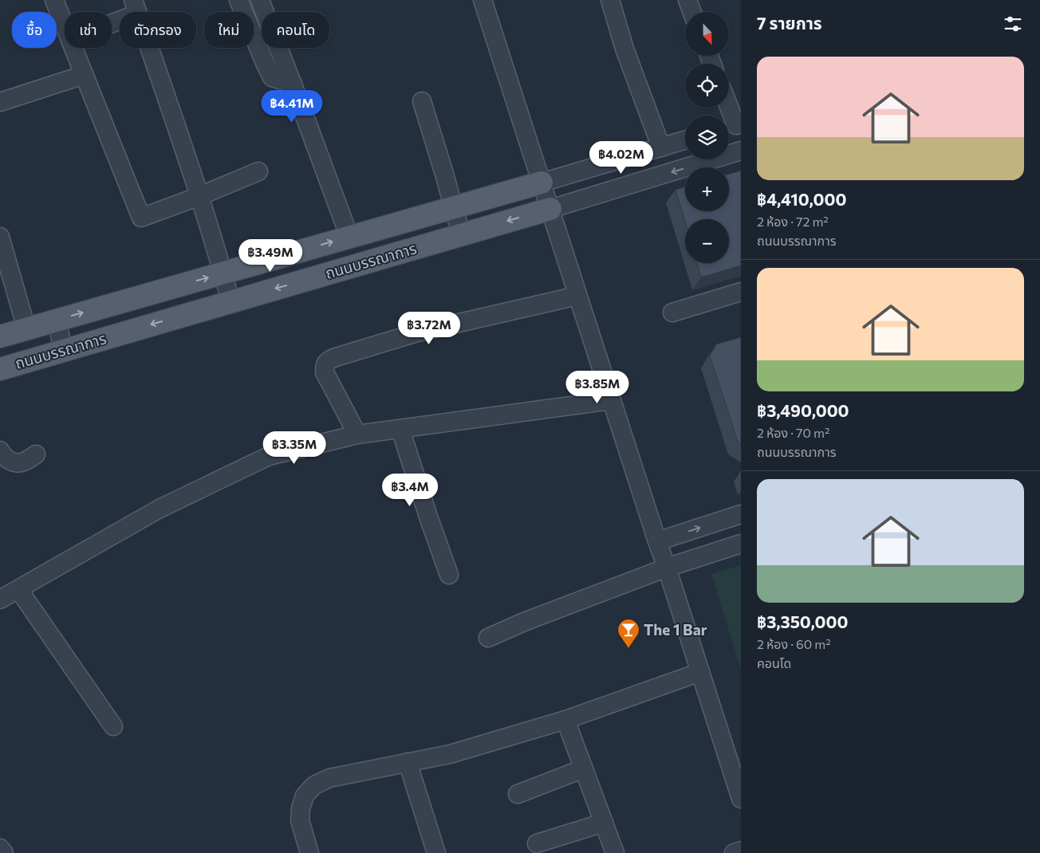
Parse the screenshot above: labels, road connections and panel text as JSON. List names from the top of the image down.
{
  "streets": {
    "main road": ["ถนนบรรณาการ"]
  },
  "places": {
    "bar": ["The 1 Bar"]
  },
  "north": "bottom",
  "page": {
    "heading": "7 รายการ",
    "map_buttons": ["+", "−"],
    "chip": [
      "ซื้อ",
      "เช่า",
      "ตัวกรอง",
      "ใหม่",
      "คอนโด"
    ],
    "list": [
      {
        "name": "฿4,410,000",
        "note": "2 ห้อง · 72 m² · ถนนบรรณาการ"
      },
      {
        "name": "฿3,490,000",
        "note": "2 ห้อง · 70 m² · ถนนบรรณาการ"
      },
      {
        "name": "฿3,350,000",
        "note": "2 ห้อง · 60 m² · คอนโด"
      }
    ],
    "price": [
      "฿4.41M",
      "฿4.02M",
      "฿3.49M",
      "฿3.72M",
      "฿3.85M",
      "฿3.35M",
      "฿3.4M"
    ]
  }
}
